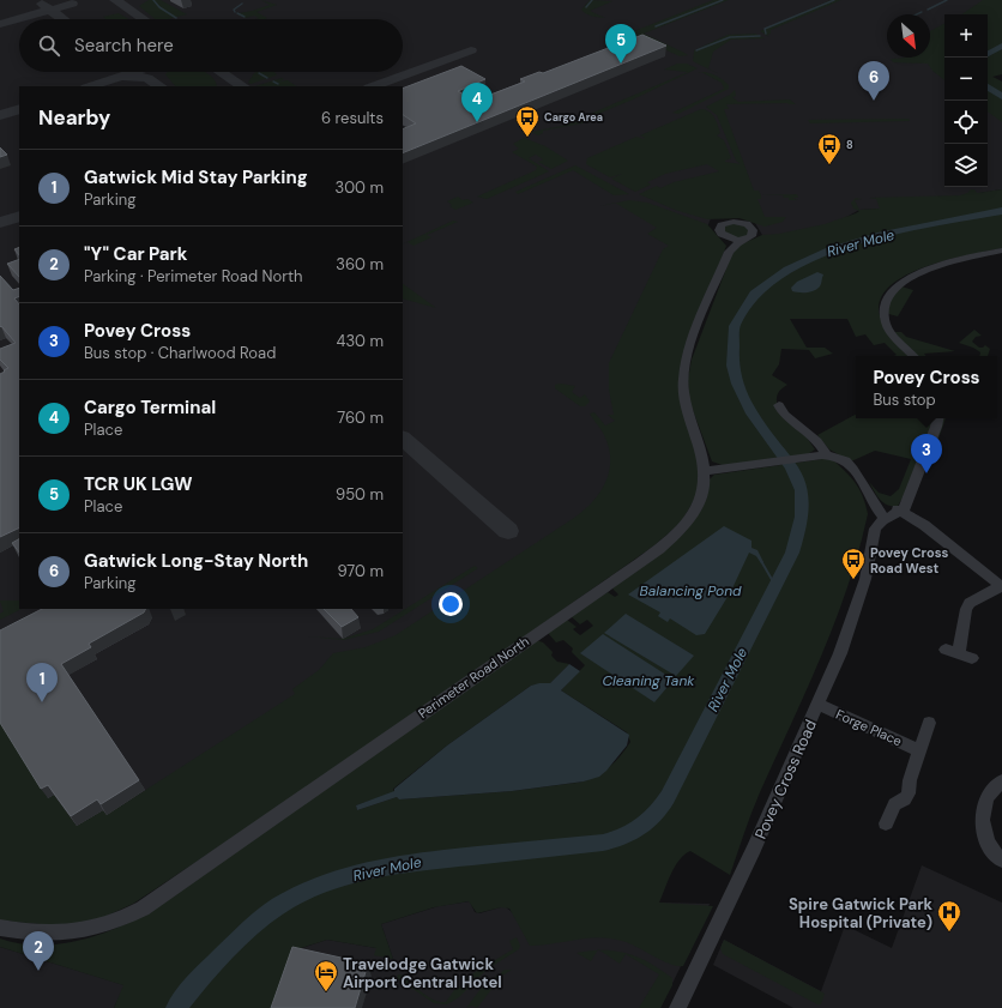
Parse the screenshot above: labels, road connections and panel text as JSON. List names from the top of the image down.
{
  "streets": {
    "street": ["Perimeter Road North", "Forge Place", "Povey Cross Road"]
  },
  "crossings": [
    ["Forge Place", "Povey Cross Road"]
  ],
  "water": ["River Mole", "Balancing Pond", "Cleaning Tank"],
  "places": {
    "bus stop": ["Cargo Area", "8", "Povey Cross Road West"],
    "hospital": ["Spire Gatwick Park Hospital (Private)"],
    "hotel": ["Travelodge Gatwick Airport Central Hotel"]
  },
  "north": "bottom right",
  "page": {
    "map_buttons": ["+", "−"],
    "search": "Search here",
    "pins": [
      "5",
      "6",
      "4",
      "3",
      "1",
      "2"
    ],
    "heading": ["Nearby", "6 results"],
    "list": [
      {
        "mark": "1",
        "name": "Gatwick Mid Stay Parking",
        "note": "Parking",
        "value": "300 m"
      },
      {
        "mark": "2",
        "name": "\"Y\" Car Park",
        "note": "Parking · Perimeter Road North",
        "value": "360 m"
      },
      {
        "mark": "3",
        "name": "Povey Cross",
        "note": "Bus stop · Charlwood Road",
        "value": "430 m"
      },
      {
        "mark": "4",
        "name": "Cargo Terminal",
        "note": "Place",
        "value": "760 m"
      },
      {
        "mark": "5",
        "name": "TCR UK LGW",
        "note": "Place",
        "value": "950 m"
      },
      {
        "mark": "6",
        "name": "Gatwick Long-Stay North",
        "note": "Parking",
        "value": "970 m"
      }
    ],
    "popup": ["Povey Cross", "Bus stop"]
  }
}
